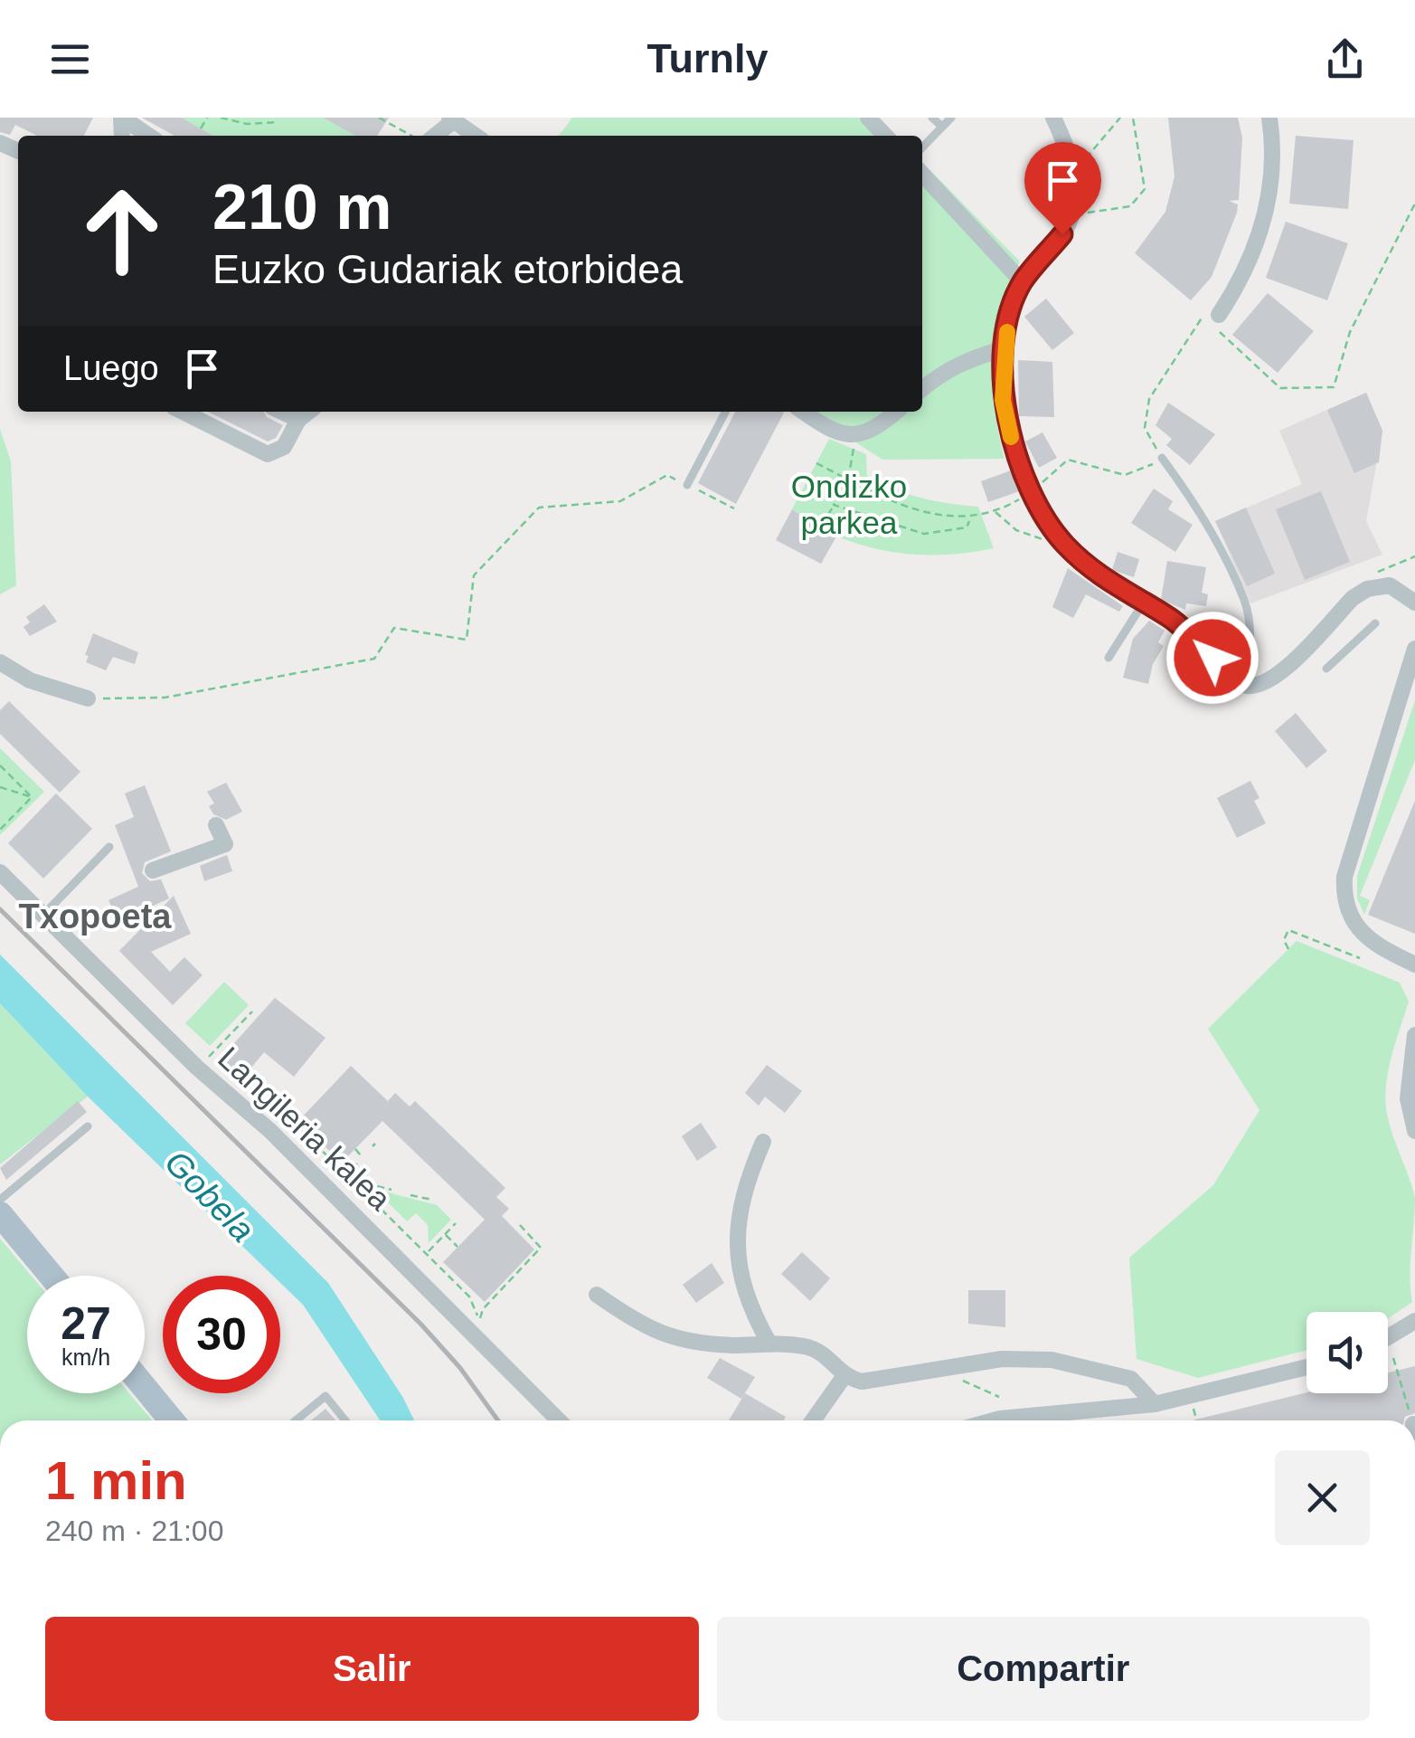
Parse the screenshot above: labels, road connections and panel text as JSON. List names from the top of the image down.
{
  "streets": {
    "street": ["Langileria kalea"]
  },
  "districts": ["Txopoeta"],
  "water": ["Gobela"],
  "parks": ["Ondizko parkea"],
  "page": {
    "header": "Turnly",
    "turn": ["210 m", "Euzko Gudariak etorbidea"],
    "then": "Luego",
    "speed": "27 km/h",
    "limit": "30",
    "heading": ["1 min", "240 m · 21:00"],
    "buttons": ["Salir", "Compartir"]
  }
}
